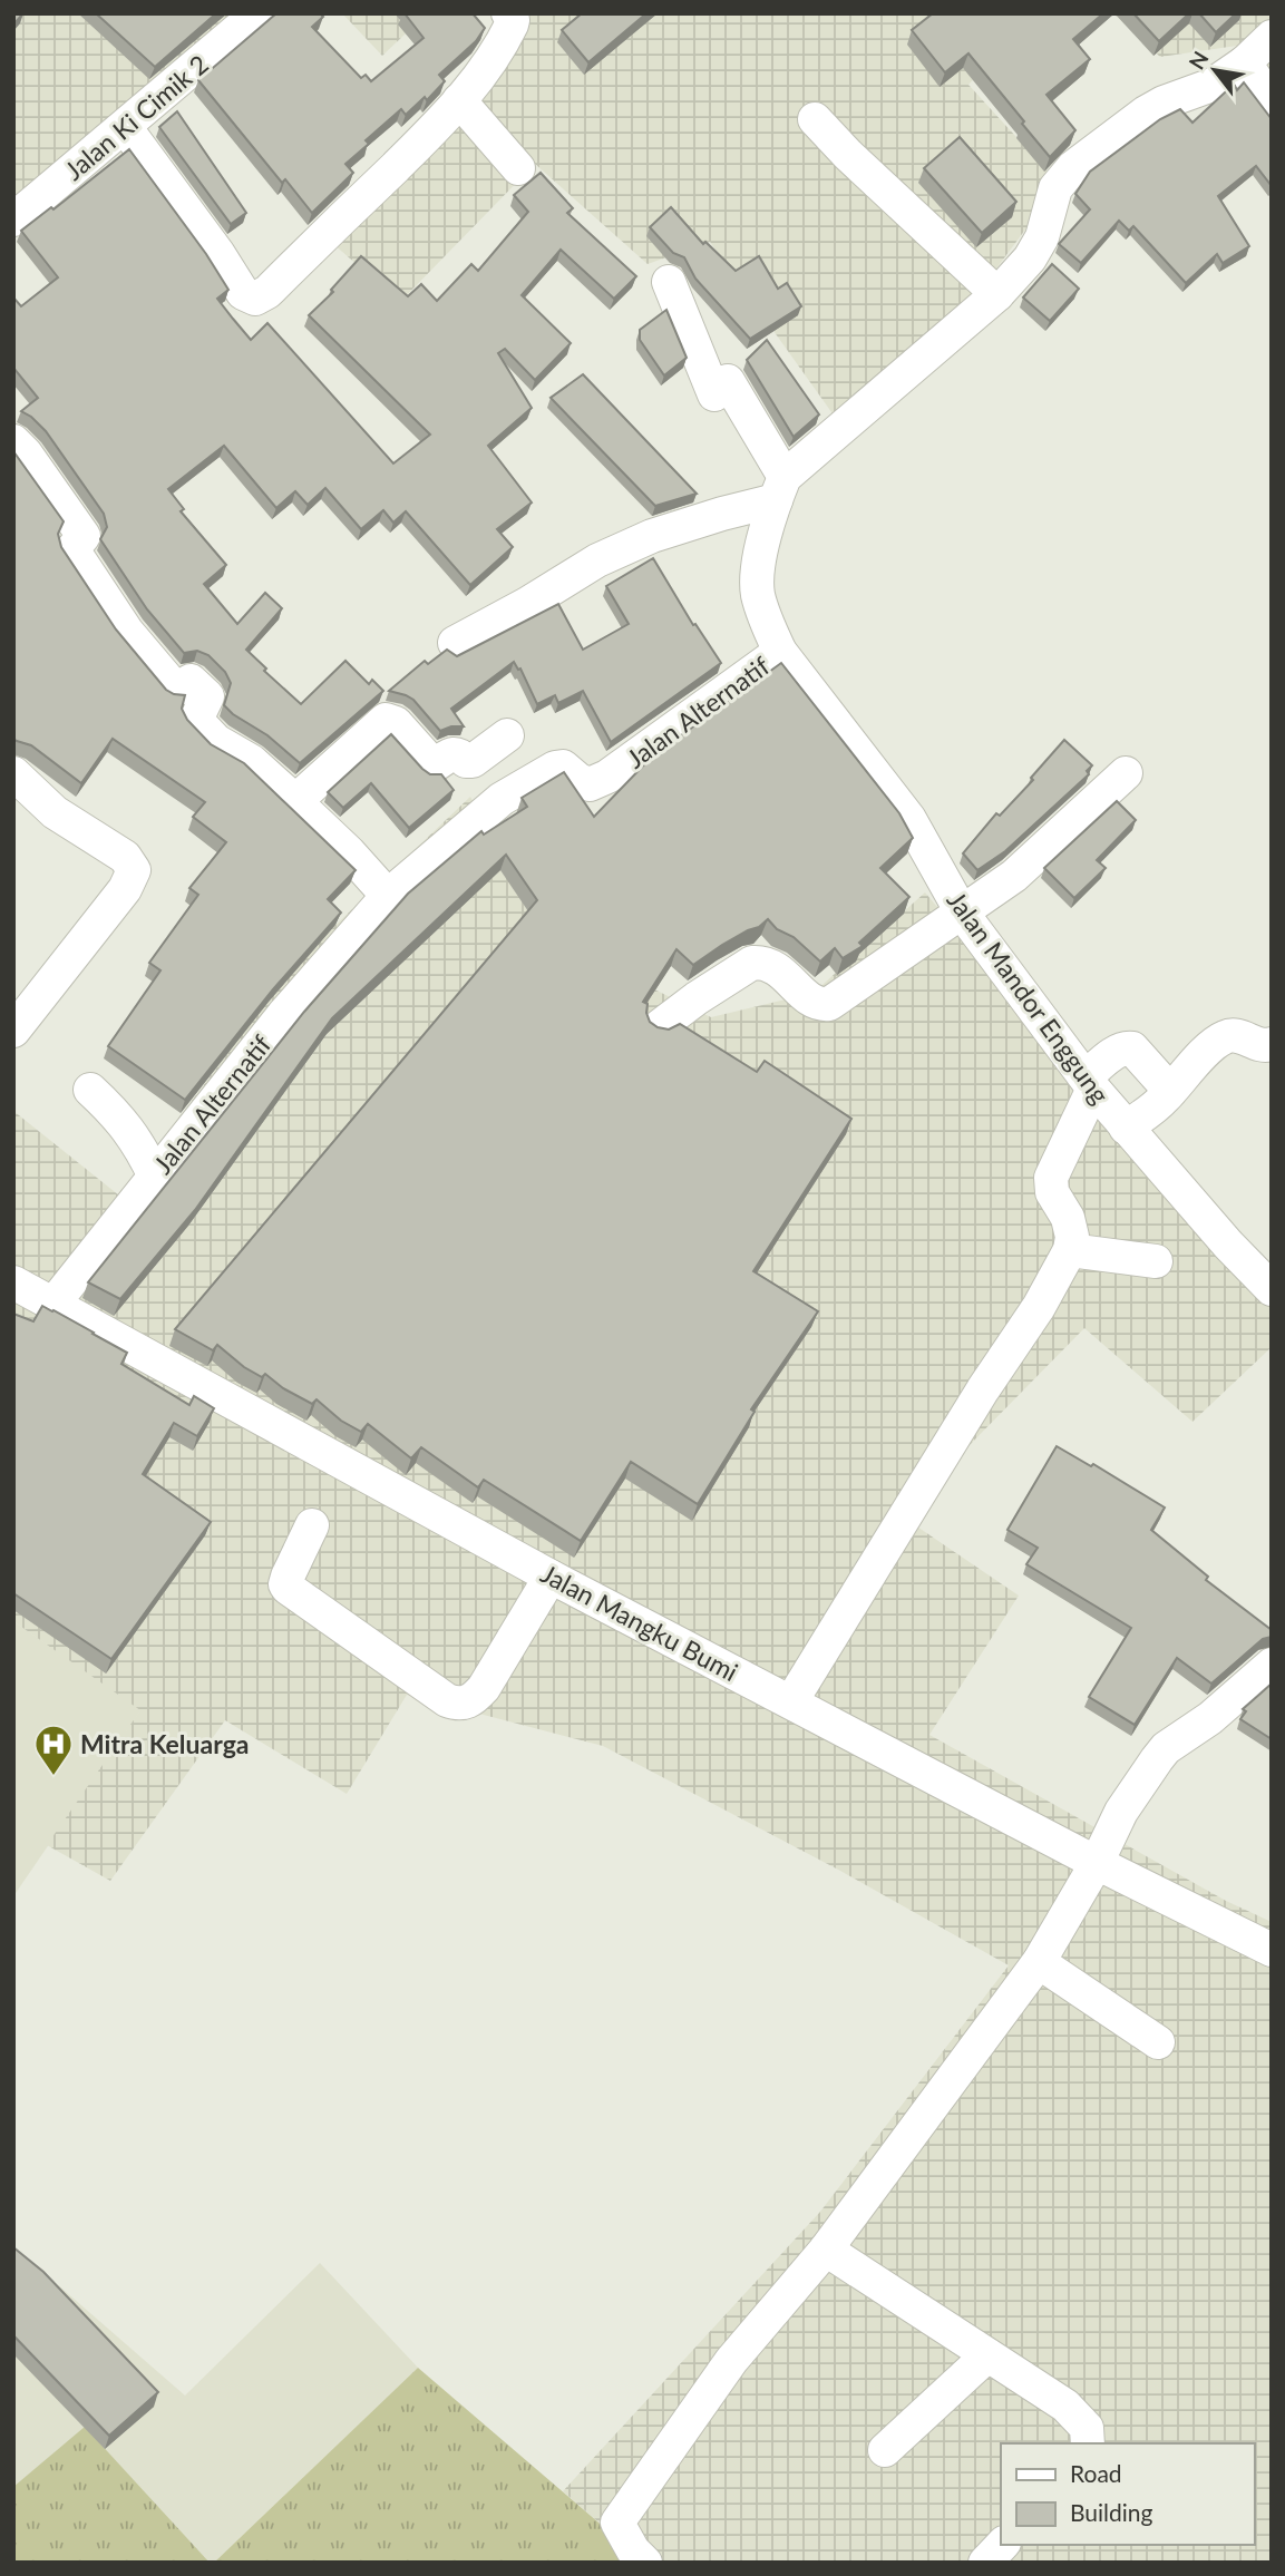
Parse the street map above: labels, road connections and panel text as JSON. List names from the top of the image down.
{
  "streets": {
    "street": [
      "Jalan Ki Cimik 2",
      "Jalan Alternatif",
      "Jalan Mandor Enggung",
      "Jalan Mangku Bumi"
    ]
  },
  "crossings": [
    ["Jalan Alternatif", "Jalan Mandor Enggung"],
    ["Jalan Alternatif", "Jalan Mangku Bumi"]
  ],
  "places": {
    "hospital": ["Mitra Keluarga"]
  },
  "legend": ["Road", "Building"],
  "north": "top left"
}
